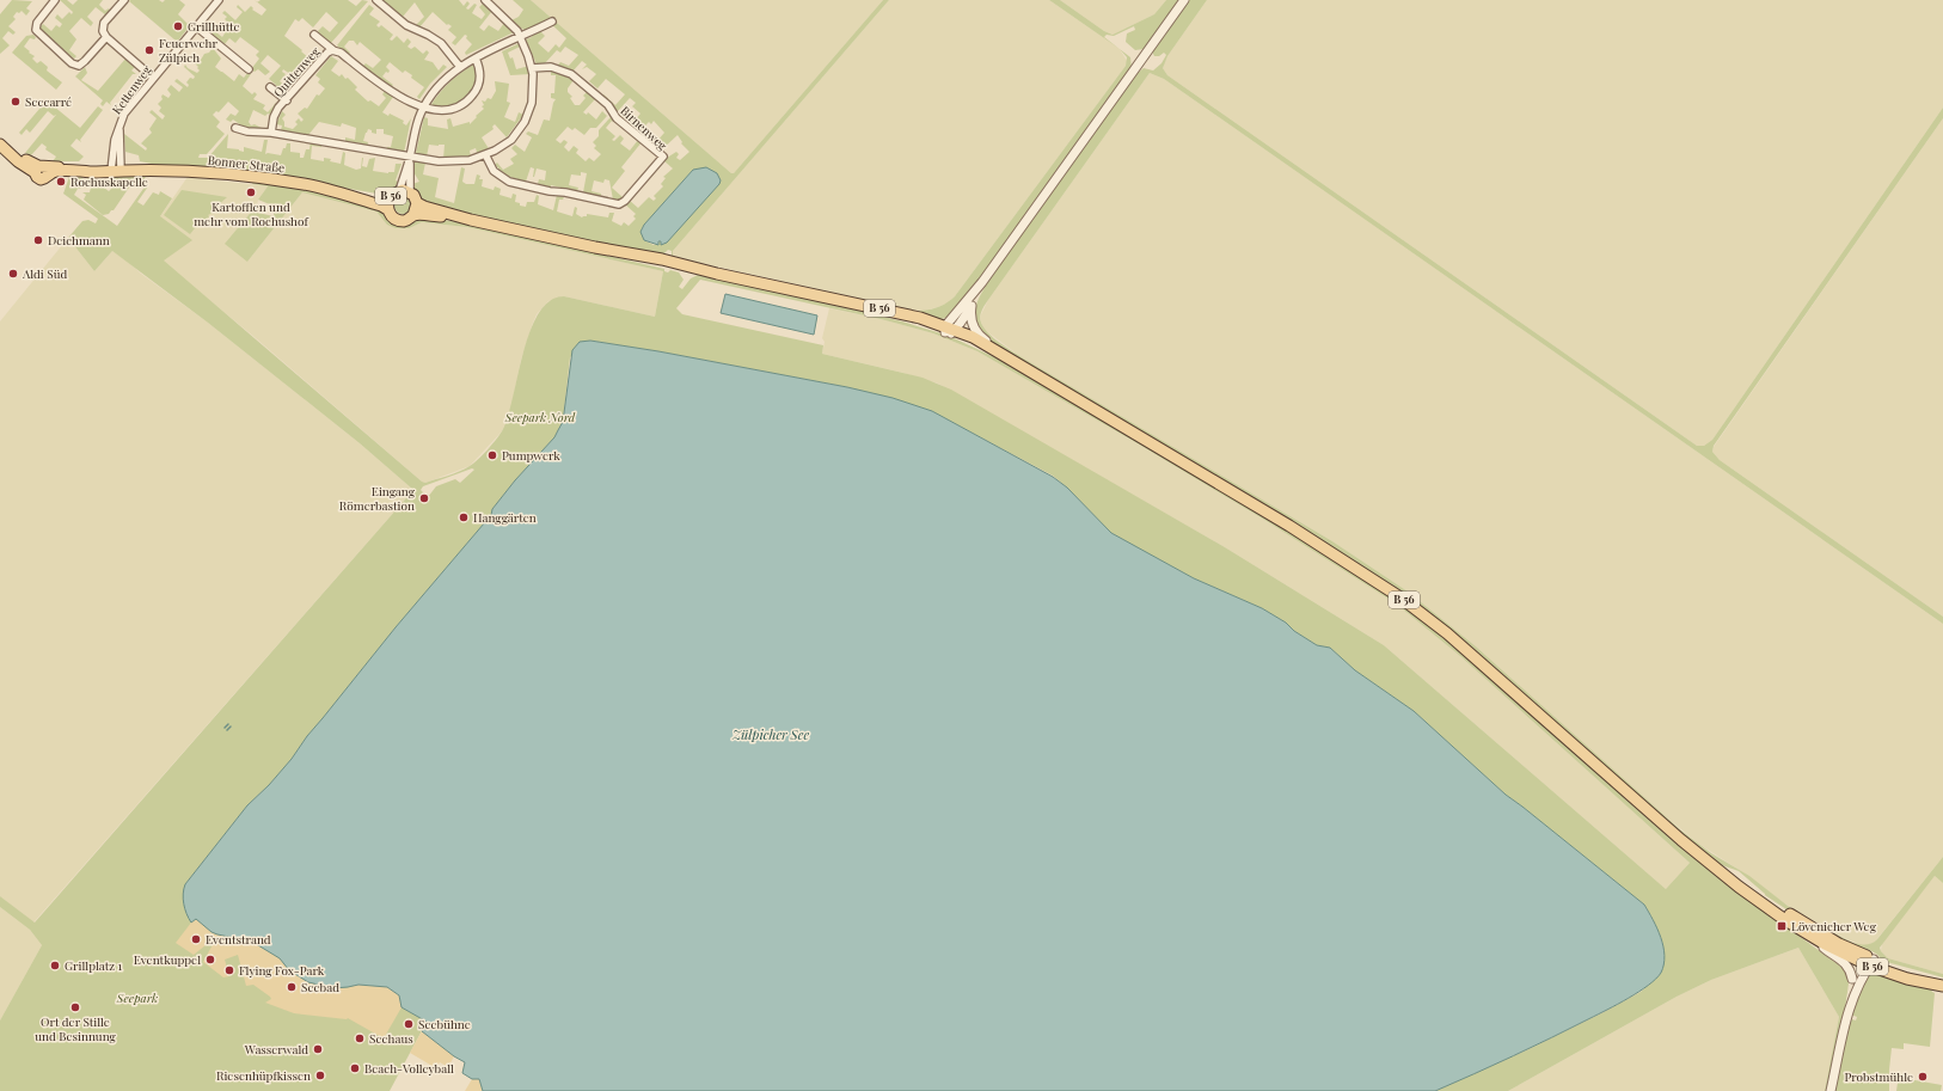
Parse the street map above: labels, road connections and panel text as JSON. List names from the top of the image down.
{
  "streets": {
    "main road": ["Bonner Straße", "B 56"],
    "street": ["Quittenweg", "Kettenweg", "Birnenweg"]
  },
  "crossings": [
    ["Kettenweg", "Bonner Straße"],
    ["Bonner Straße", "B 56"]
  ],
  "water": ["Zülpicher See"],
  "parks": ["Seepark Nord", "Seepark"],
  "places": {
    "other": [
      "Grillhütte",
      "Feuerwehr Zülpich",
      "Seecarré",
      "Rochuskapelle",
      "Kartofflen und mehr vom Rochushof",
      "Deichmann",
      "Aldi Süd",
      "Pumpwerk",
      "Eingang Römerbastion",
      "Hanggärten",
      "Eventstrand",
      "Eventkuppel",
      "Grillplatz 1",
      "Flying Fox-Park",
      "Seebad",
      "Ort der Stille und Besinnung",
      "Seebühne",
      "Seehaus",
      "Wasserwald",
      "Beach-Volleyball",
      "Riesenhüpfkissen",
      "Probstmühle"
    ],
    "transit": ["Lövenicher Weg"]
  }
}
